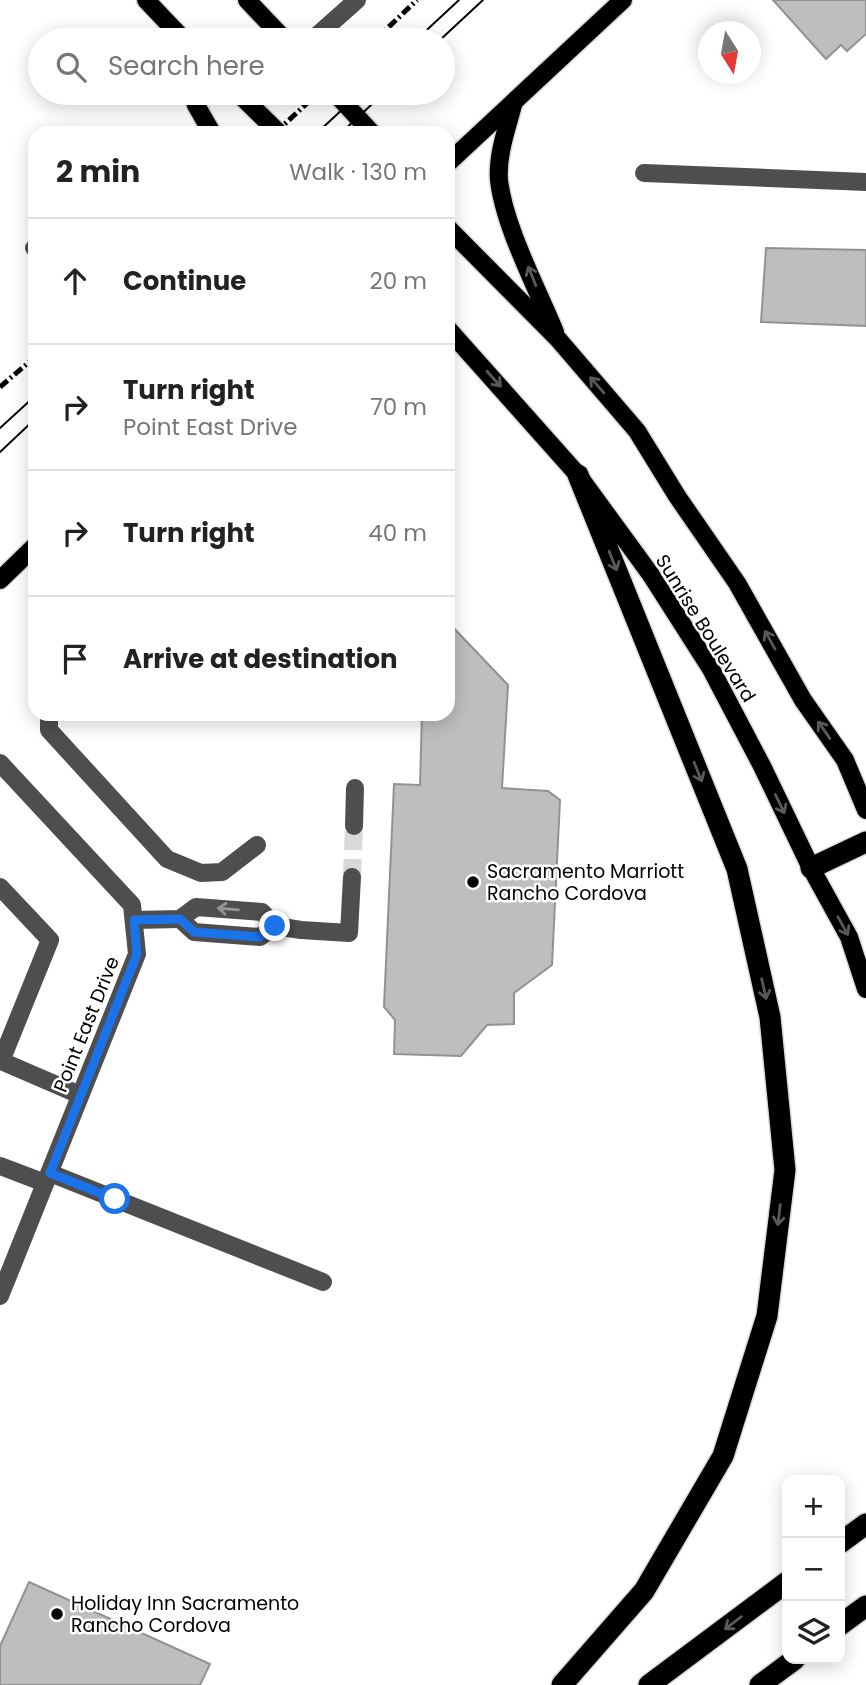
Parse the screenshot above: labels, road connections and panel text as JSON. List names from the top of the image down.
{
  "streets": {
    "main road": ["Sunrise Boulevard"],
    "street": ["Point East Drive"]
  },
  "places": ["Sacramento Marriott Rancho Cordova", "Holiday Inn Sacramento Rancho Cordova"],
  "north": "bottom",
  "page": {
    "search": "Search here",
    "heading": ["2 min", "Walk · 130 m"],
    "list": [
      ["Continue", "20 m"],
      ["Turn right", "Point East Drive", "70 m"],
      ["Turn right", "40 m"],
      "Arrive at destination"
    ],
    "map_buttons": ["+", "−"]
  }
}
